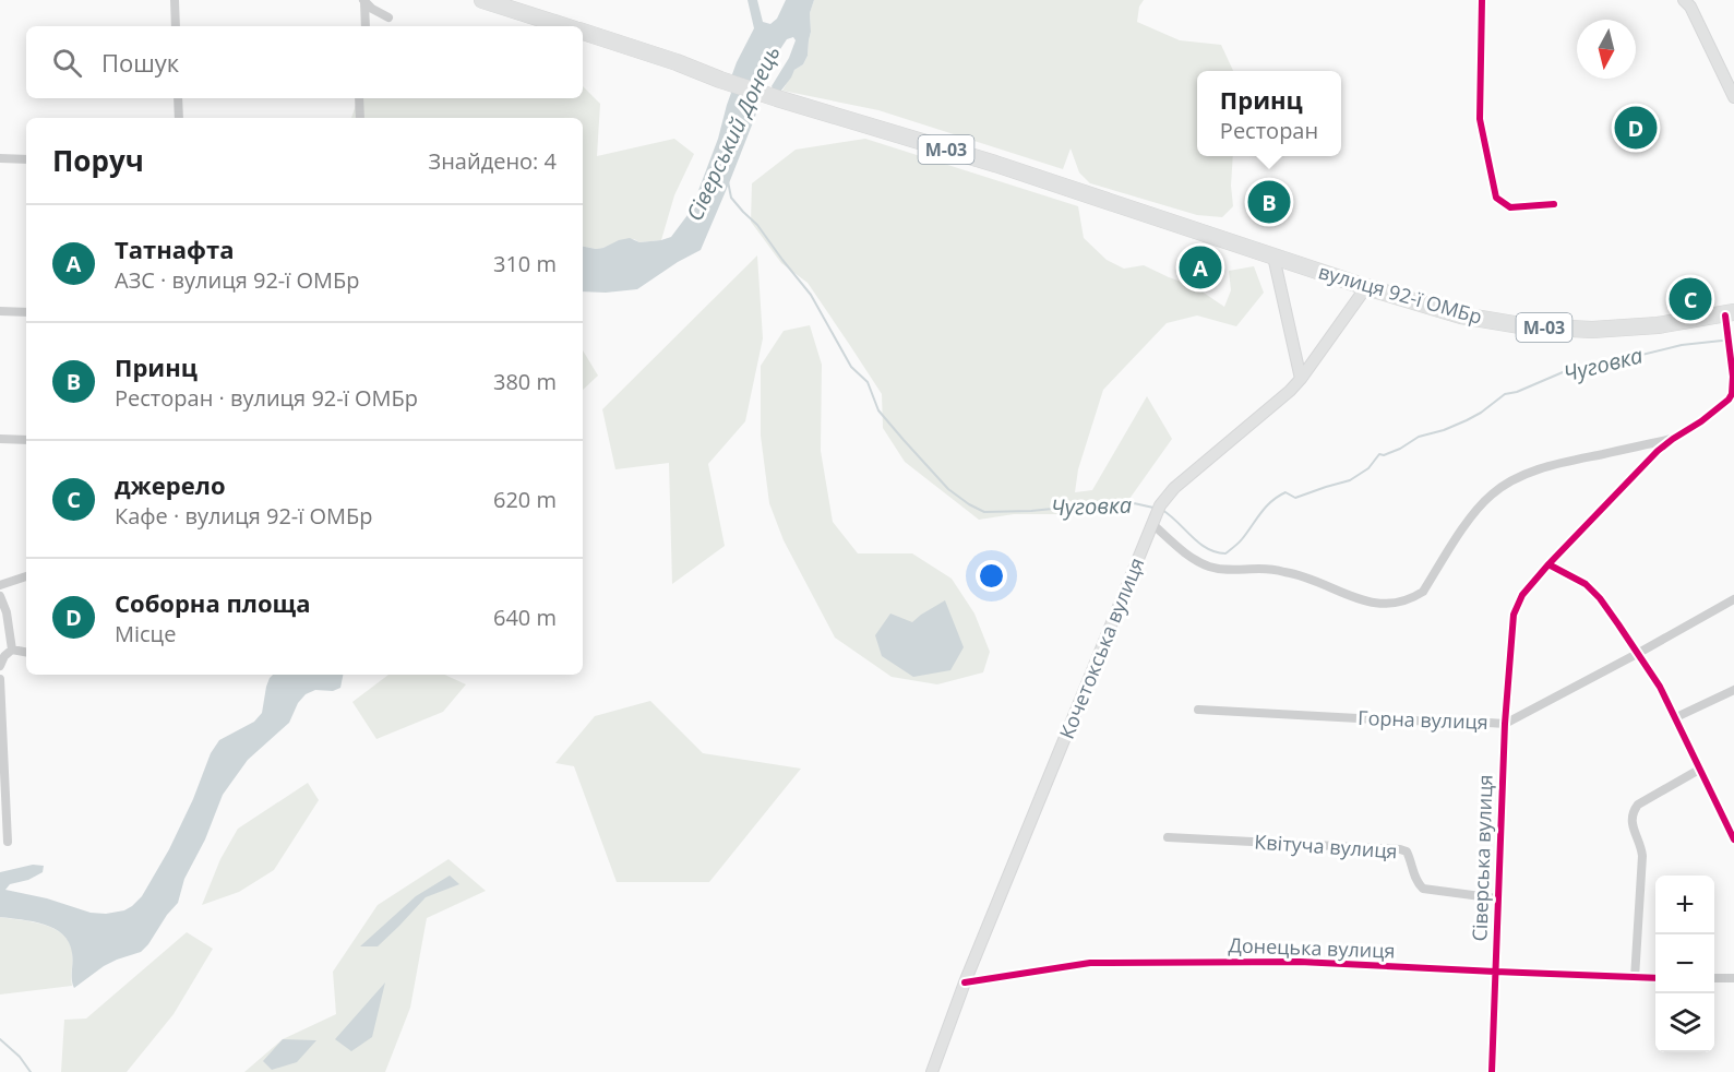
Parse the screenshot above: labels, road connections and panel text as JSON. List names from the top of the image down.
{
  "streets": {
    "highway": ["М-03", "вулиця 92-ї ОМБр"],
    "main road": ["Кочетокська вулиця"],
    "street": [
      "Горна вулиця",
      "Квітуча вулиця",
      "Сіверська вулиця",
      "Донецька вулиця"
    ]
  },
  "crossings": [
    ["вулиця 92-ї ОМБр", "Кочетокська вулиця"],
    ["Кочетокська вулиця", "Донецька вулиця"],
    ["Горна вулиця", "Сіверська вулиця"],
    ["Квітуча вулиця", "Сіверська вулиця"],
    ["Сіверська вулиця", "Донецька вулиця"]
  ],
  "water": ["Сіверський Донець", "Чуговка"],
  "north": "bottom",
  "page": {
    "search": "Пошук",
    "popup": ["Принц", "Ресторан"],
    "pins": [
      "D",
      "B",
      "A",
      "C"
    ],
    "heading": ["Поруч", "Знайдено: 4"],
    "list": [
      {
        "mark": "A",
        "name": "Татнафта",
        "note": "АЗС · вулиця 92-ї ОМБр",
        "value": "310 m"
      },
      {
        "mark": "B",
        "name": "Принц",
        "note": "Ресторан · вулиця 92-ї ОМБр",
        "value": "380 m"
      },
      {
        "mark": "C",
        "name": "джерело",
        "note": "Кафе · вулиця 92-ї ОМБр",
        "value": "620 m"
      },
      {
        "mark": "D",
        "name": "Соборна площа",
        "note": "Місце",
        "value": "640 m"
      }
    ],
    "map_buttons": ["+", "−"]
  }
}
